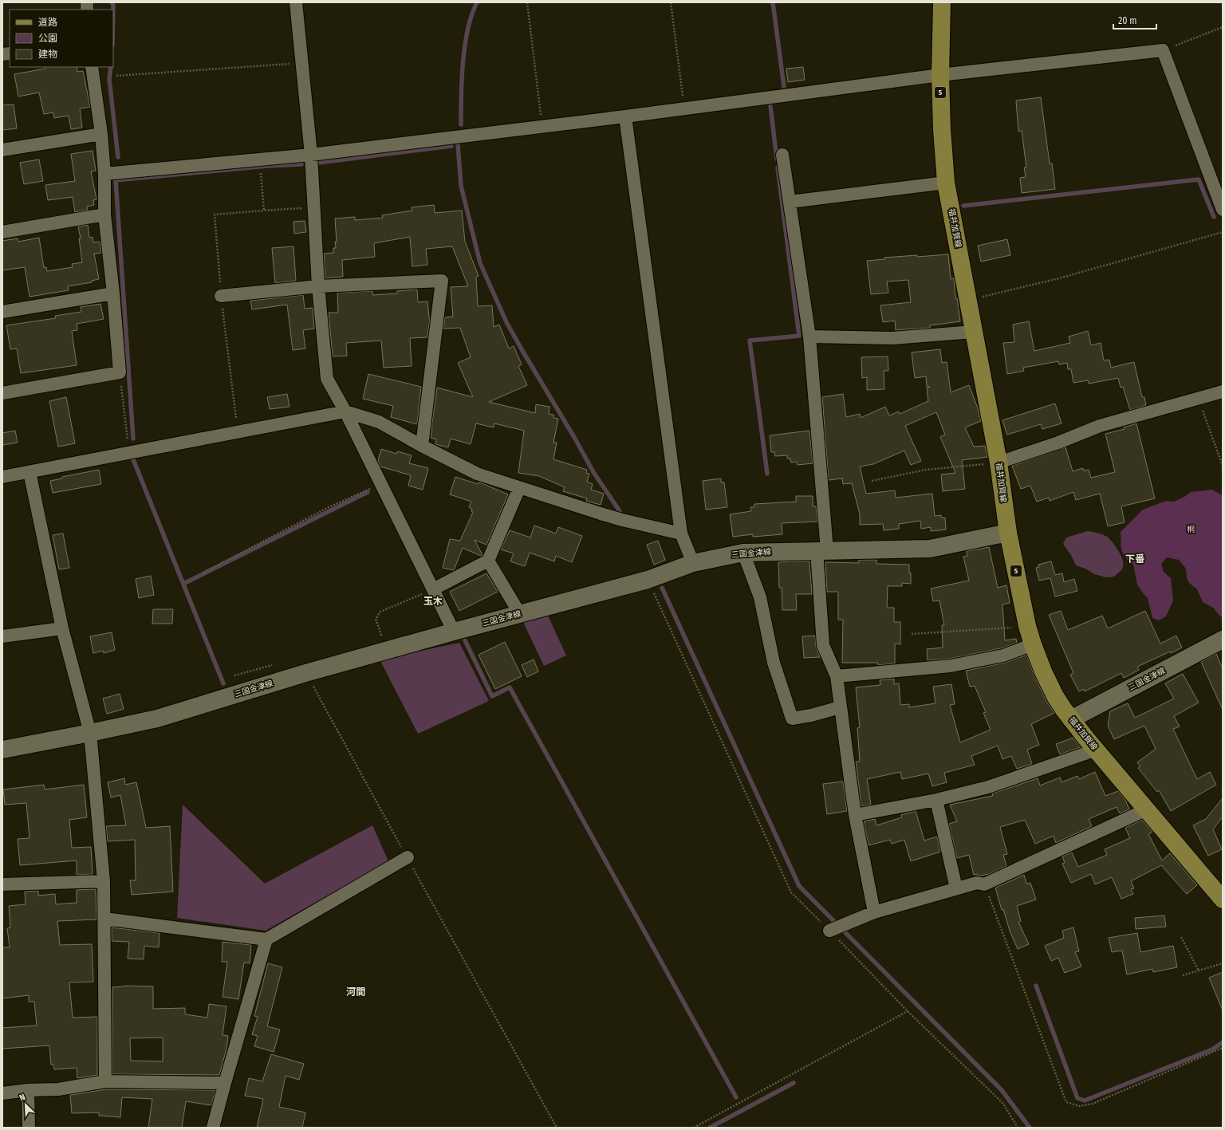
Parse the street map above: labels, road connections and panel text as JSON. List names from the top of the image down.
{
  "streets": {
    "main road": ["5", "福井加賀線", "三国金津線"]
  },
  "crossings": [
    ["福井加賀線", "三国金津線"]
  ],
  "districts": ["下番", "玉木", "河間"],
  "parks": ["桐"],
  "legend": ["道路", "公園", "建物"],
  "scale_bar": "20 m",
  "north": "top left"
}
